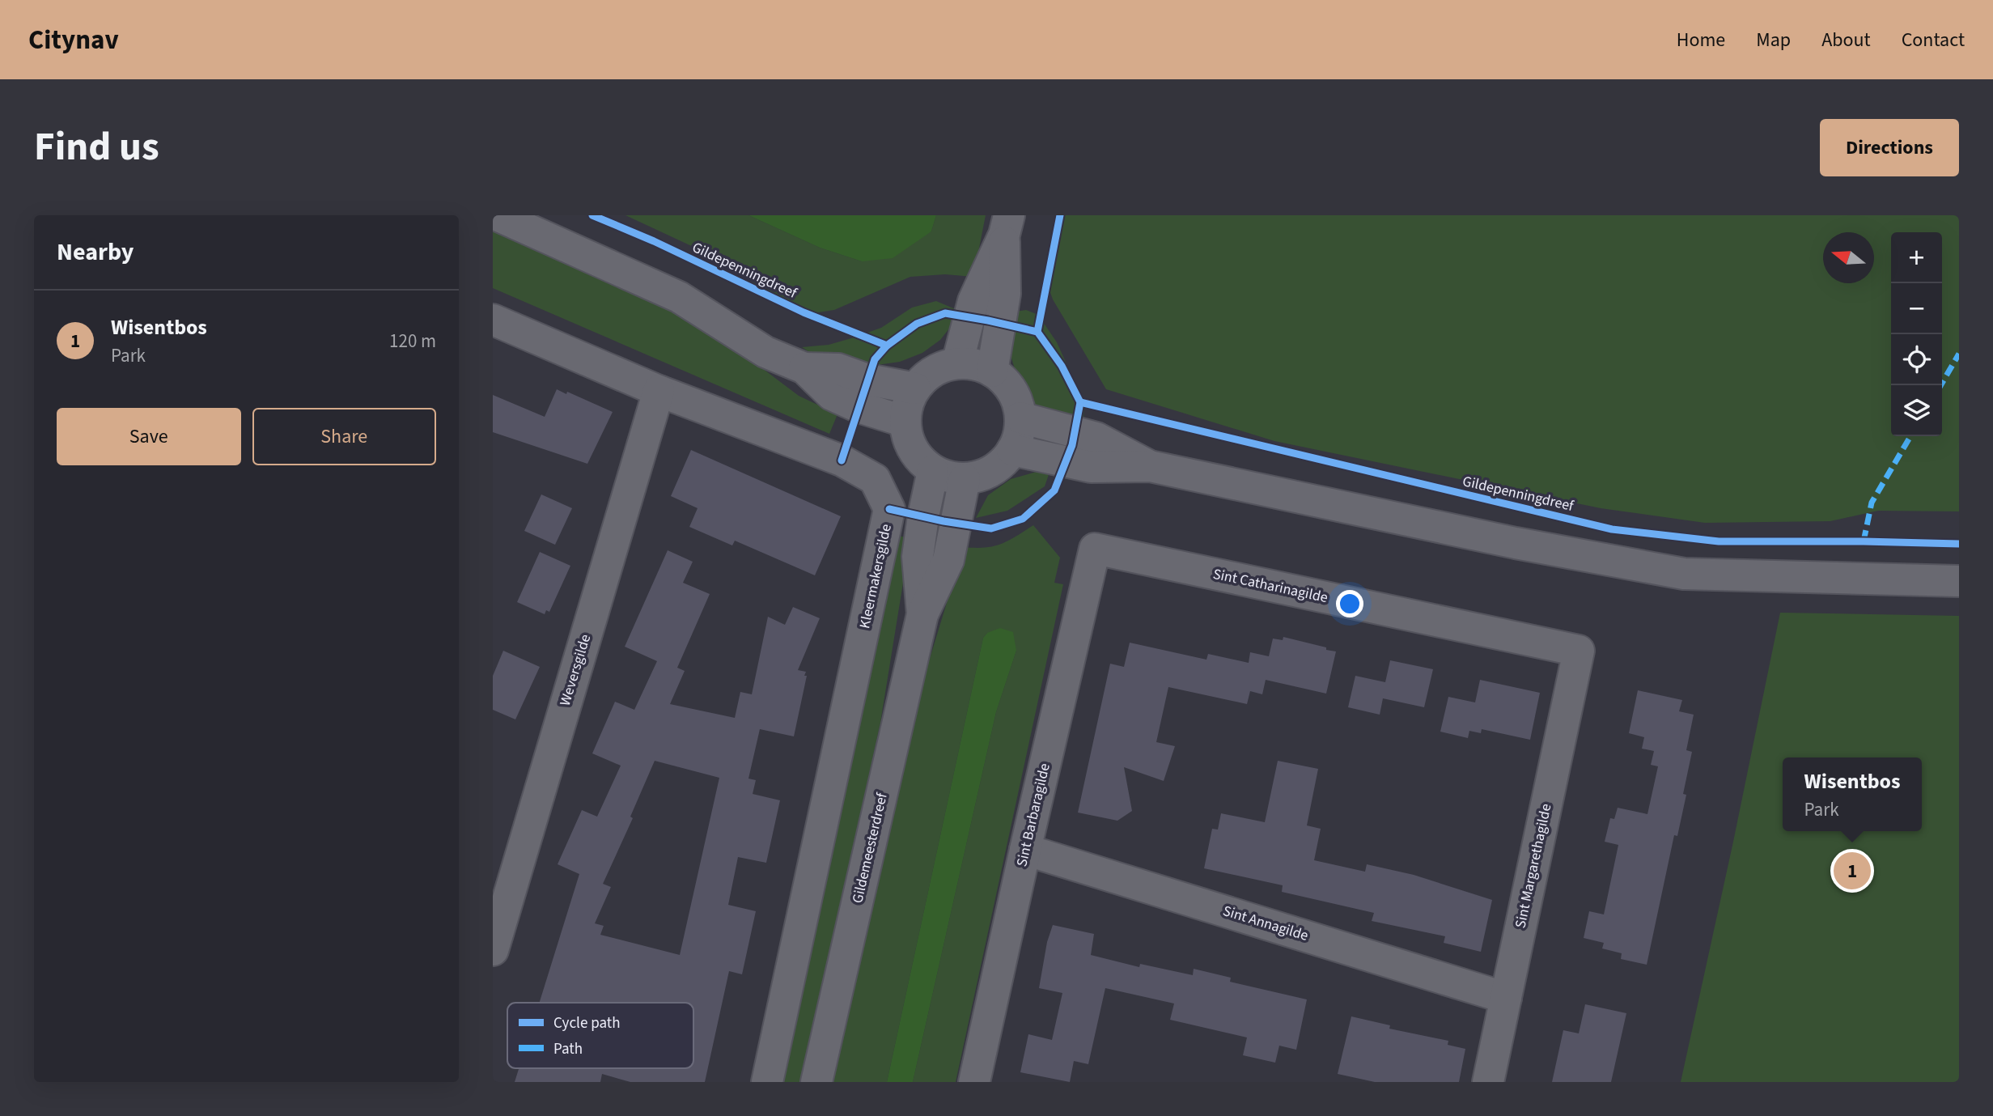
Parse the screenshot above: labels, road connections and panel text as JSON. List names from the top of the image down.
{
  "streets": {
    "street": [
      "Kleermakersgilde",
      "Sint Catharinagilde",
      "Weversgilde",
      "Sint Barbaragilde",
      "Gildemeesterdreef",
      "Sint Margarethagilde",
      "Sint Annagilde"
    ],
    "cycle path": ["Gildepenningdreef"]
  },
  "crossings": [
    ["Kleermakersgilde", "Weversgilde"],
    ["Sint Catharinagilde", "Sint Barbaragilde"],
    ["Sint Catharinagilde", "Sint Margarethagilde"],
    ["Sint Barbaragilde", "Sint Annagilde"],
    ["Sint Margarethagilde", "Sint Annagilde"]
  ],
  "legend": ["Cycle path", "Path"],
  "north": "left",
  "page": {
    "header": "Citynav",
    "nav": [
      "Home",
      "Map",
      "About",
      "Contact"
    ],
    "title": "Find us",
    "buttons": [
      "Directions",
      ["Save", "Share"]
    ],
    "heading": "Nearby",
    "map_buttons": ["+", "−"],
    "list": [
      {
        "mark": "1",
        "name": "Wisentbos",
        "note": "Park",
        "value": "120 m"
      }
    ],
    "popup": ["Wisentbos", "Park"],
    "pins": "1"
  }
}
